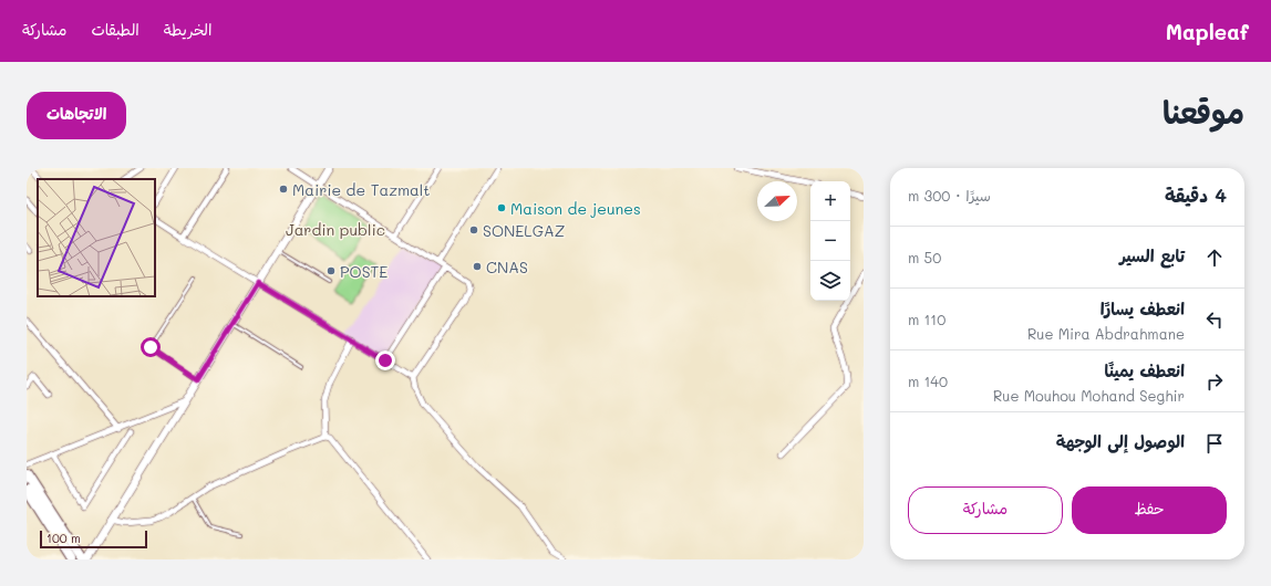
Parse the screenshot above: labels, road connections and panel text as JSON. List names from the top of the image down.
{
  "parks": ["Jardin public"],
  "places": [
    "Mairie de Tazmalt",
    "Maison de jeunes",
    "SONELGAZ",
    "CNAS",
    "POSTE"
  ],
  "scale_bar": "100 m",
  "north": "top right",
  "page": {
    "header": "Mapleaf",
    "nav": ["الخريطة", "الطبقات", "مشاركة"],
    "title": "موقعنا",
    "buttons": [
      "الاتجاهات",
      ["حفظ", "مشاركة"]
    ],
    "heading": ["4 دقيقة", "سيرًا · 300 m"],
    "map_buttons": ["+", "−"],
    "list": [
      ["تابع السير", "50 m"],
      ["انعطف يسارًا", "Rue Mira Abdrahmane", "110 m"],
      ["انعطف يمينًا", "Rue Mouhou Mohand Seghir", "140 m"],
      "الوصول إلى الوجهة"
    ],
    "scale": "100 m"
  }
}
